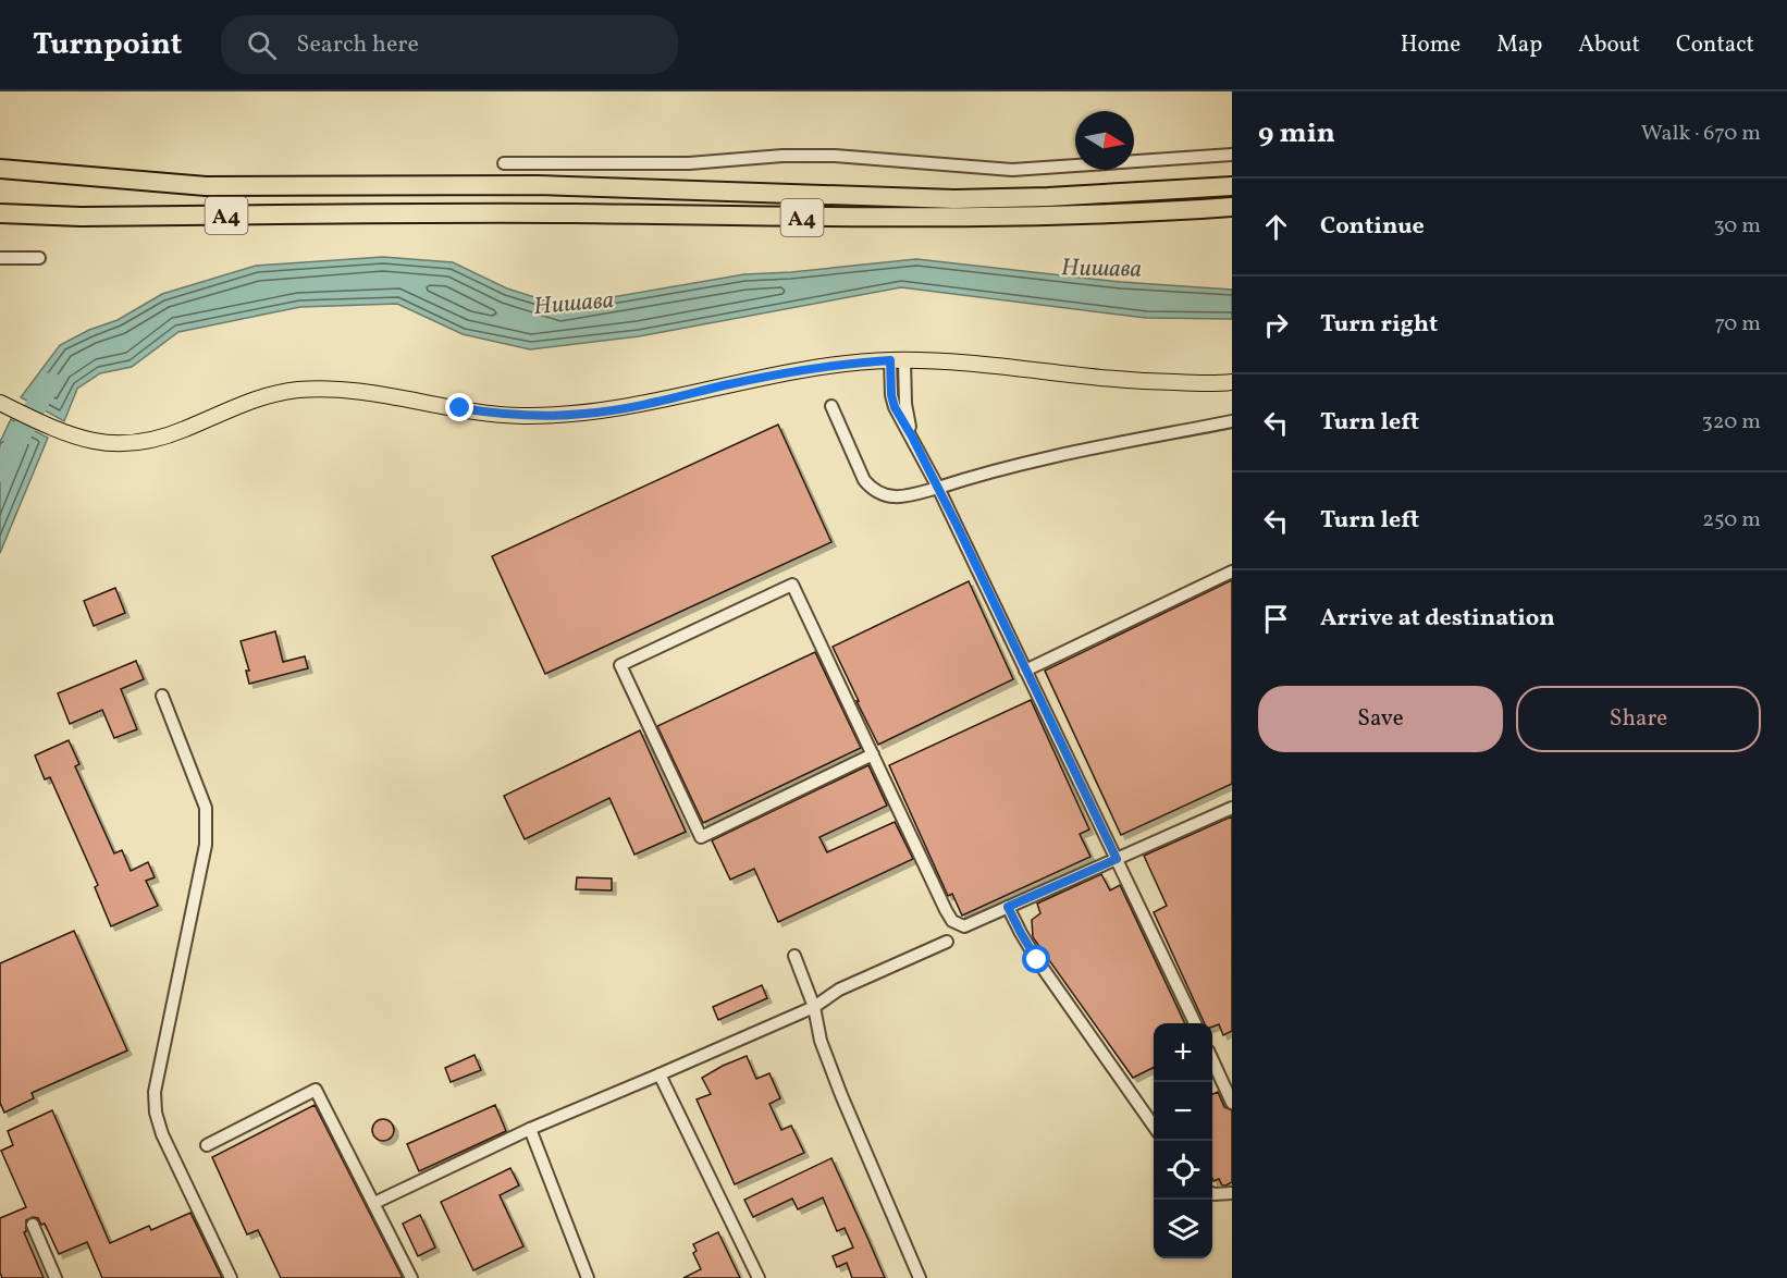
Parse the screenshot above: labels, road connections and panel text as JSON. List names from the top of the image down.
{
  "streets": {
    "highway": ["A4"]
  },
  "water": ["Нишава"],
  "north": "right",
  "page": {
    "header": "Turnpoint",
    "search": "Search here",
    "nav": [
      "Home",
      "Map",
      "About",
      "Contact"
    ],
    "heading": ["9 min", "Walk · 670 m"],
    "list": [
      ["Continue", "30 m"],
      ["Turn right", "70 m"],
      ["Turn left", "320 m"],
      ["Turn left", "250 m"],
      "Arrive at destination"
    ],
    "buttons": ["Save", "Share"],
    "map_buttons": ["+", "−"]
  }
}
